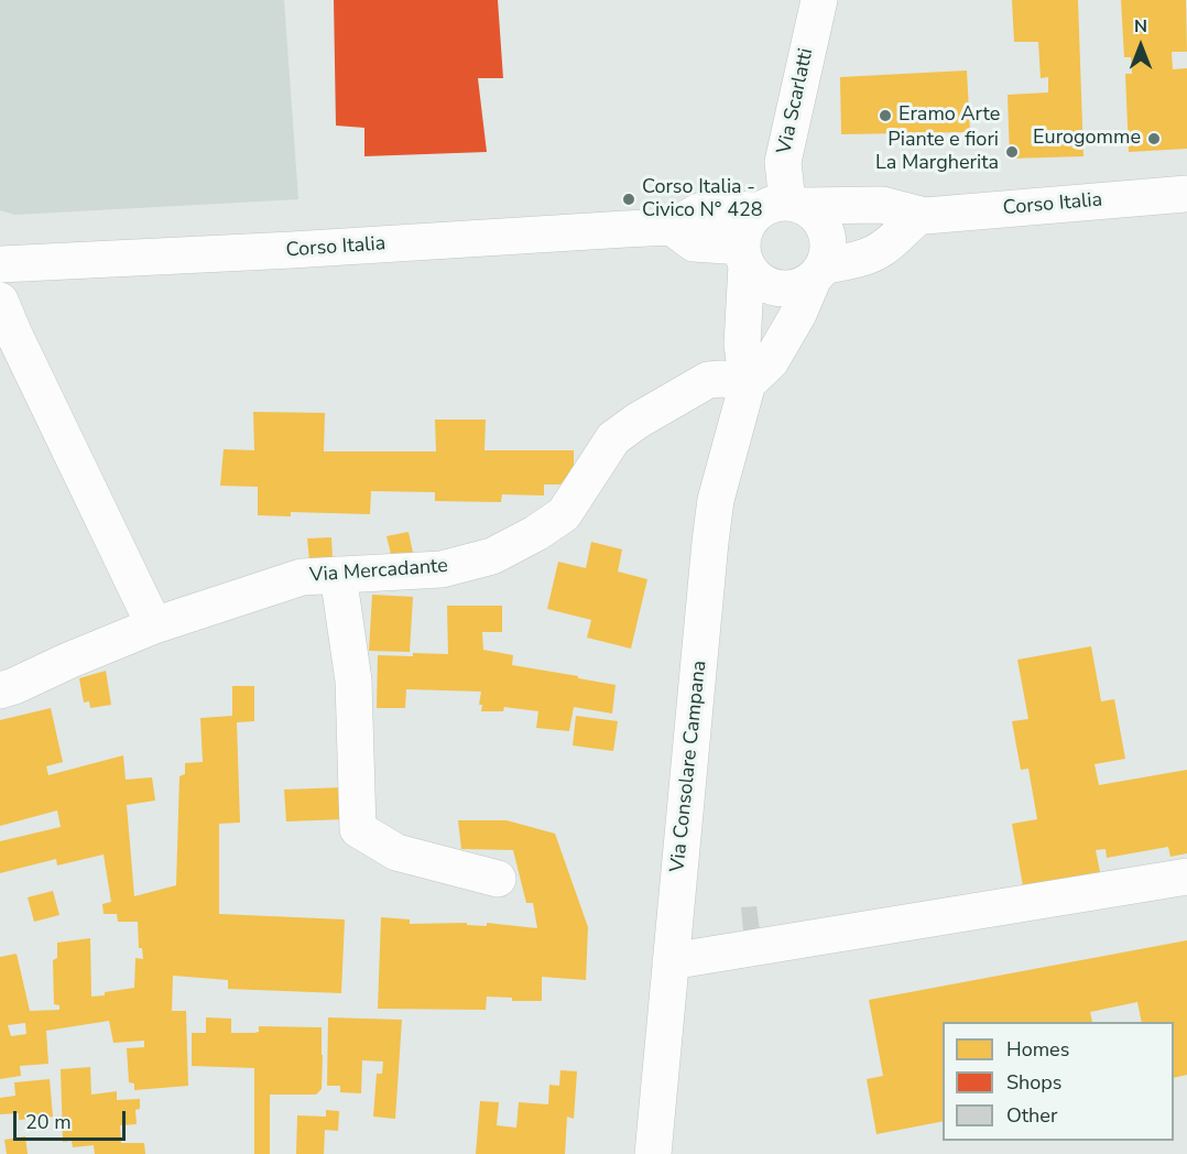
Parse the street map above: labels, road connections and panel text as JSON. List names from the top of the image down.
{
  "streets": {
    "street": [
      "Via Scarlatti",
      "Corso Italia",
      "Via Mercadante",
      "Via Consolare Campana"
    ]
  },
  "crossings": [
    ["Via Scarlatti", "Corso Italia"],
    ["Via Scarlatti", "Via Consolare Campana"],
    ["Corso Italia", "Via Consolare Campana"],
    ["Via Mercadante", "Via Consolare Campana"]
  ],
  "places": [
    "Eramo Arte",
    "Eurogomme",
    "Piante e fiori La Margherita",
    "Corso Italia - Civico N° 428"
  ],
  "legend": ["Homes", "Shops", "Other"],
  "scale_bar": "20 m",
  "north": "top"
}
